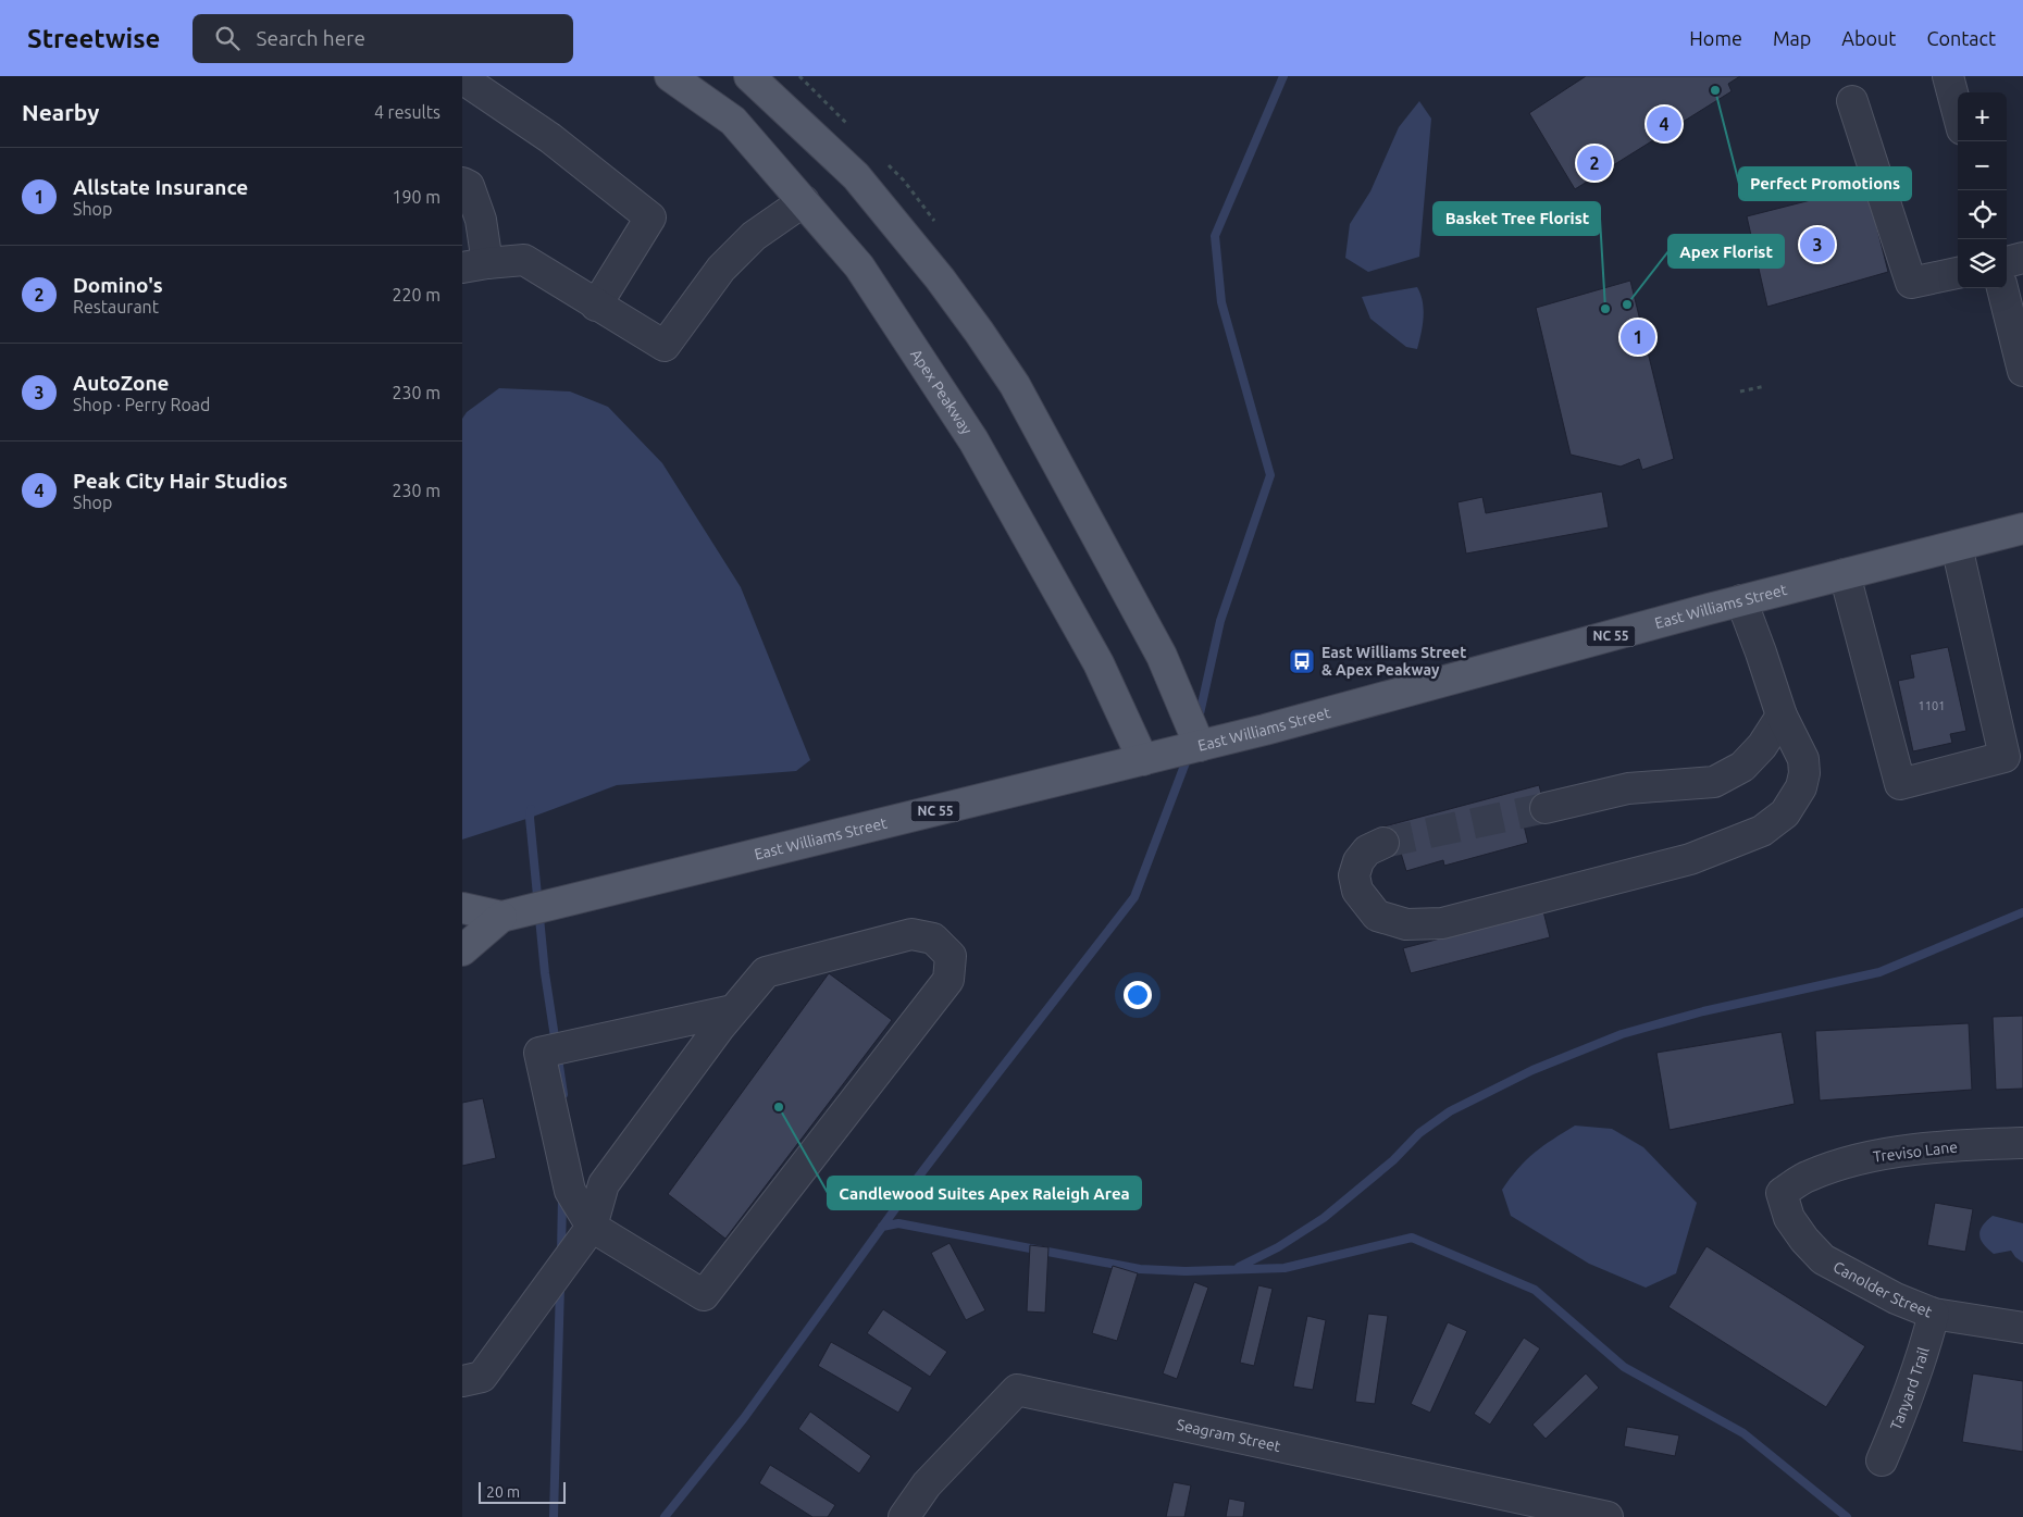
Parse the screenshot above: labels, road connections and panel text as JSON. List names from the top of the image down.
{
  "streets": {
    "main road": ["Apex Peakway", "East Williams Street", "NC 55"],
    "street": [
      "Treviso Lane",
      "Canolder Street",
      "Tanyard Trail",
      "Seagram Street"
    ]
  },
  "crossings": [
    ["Apex Peakway", "East Williams Street"],
    ["Treviso Lane", "Canolder Street"],
    ["Canolder Street", "Tanyard Trail"]
  ],
  "places": {
    "other": [
      "Perfect Promotions",
      "Apex Florist",
      "Basket Tree Florist",
      "Candlewood Suites Apex Raleigh Area"
    ],
    "bus stop": ["East Williams Street & Apex Peakway"]
  },
  "house_numbers": ["1101"],
  "scale_bar": "20 m",
  "page": {
    "header": "Streetwise",
    "search": "Search here",
    "nav": [
      "Home",
      "Map",
      "About",
      "Contact"
    ],
    "heading": ["Nearby", "4 results"],
    "map_buttons": ["+", "−"],
    "pins": [
      "4",
      "2",
      "3",
      "1"
    ],
    "list": [
      {
        "mark": "1",
        "name": "Allstate Insurance",
        "note": "Shop",
        "value": "190 m"
      },
      {
        "mark": "2",
        "name": "Domino's",
        "note": "Restaurant",
        "value": "220 m"
      },
      {
        "mark": "3",
        "name": "AutoZone",
        "note": "Shop · Perry Road",
        "value": "230 m"
      },
      {
        "mark": "4",
        "name": "Peak City Hair Studios",
        "note": "Shop",
        "value": "230 m"
      }
    ],
    "scale": "20 m"
  }
}
